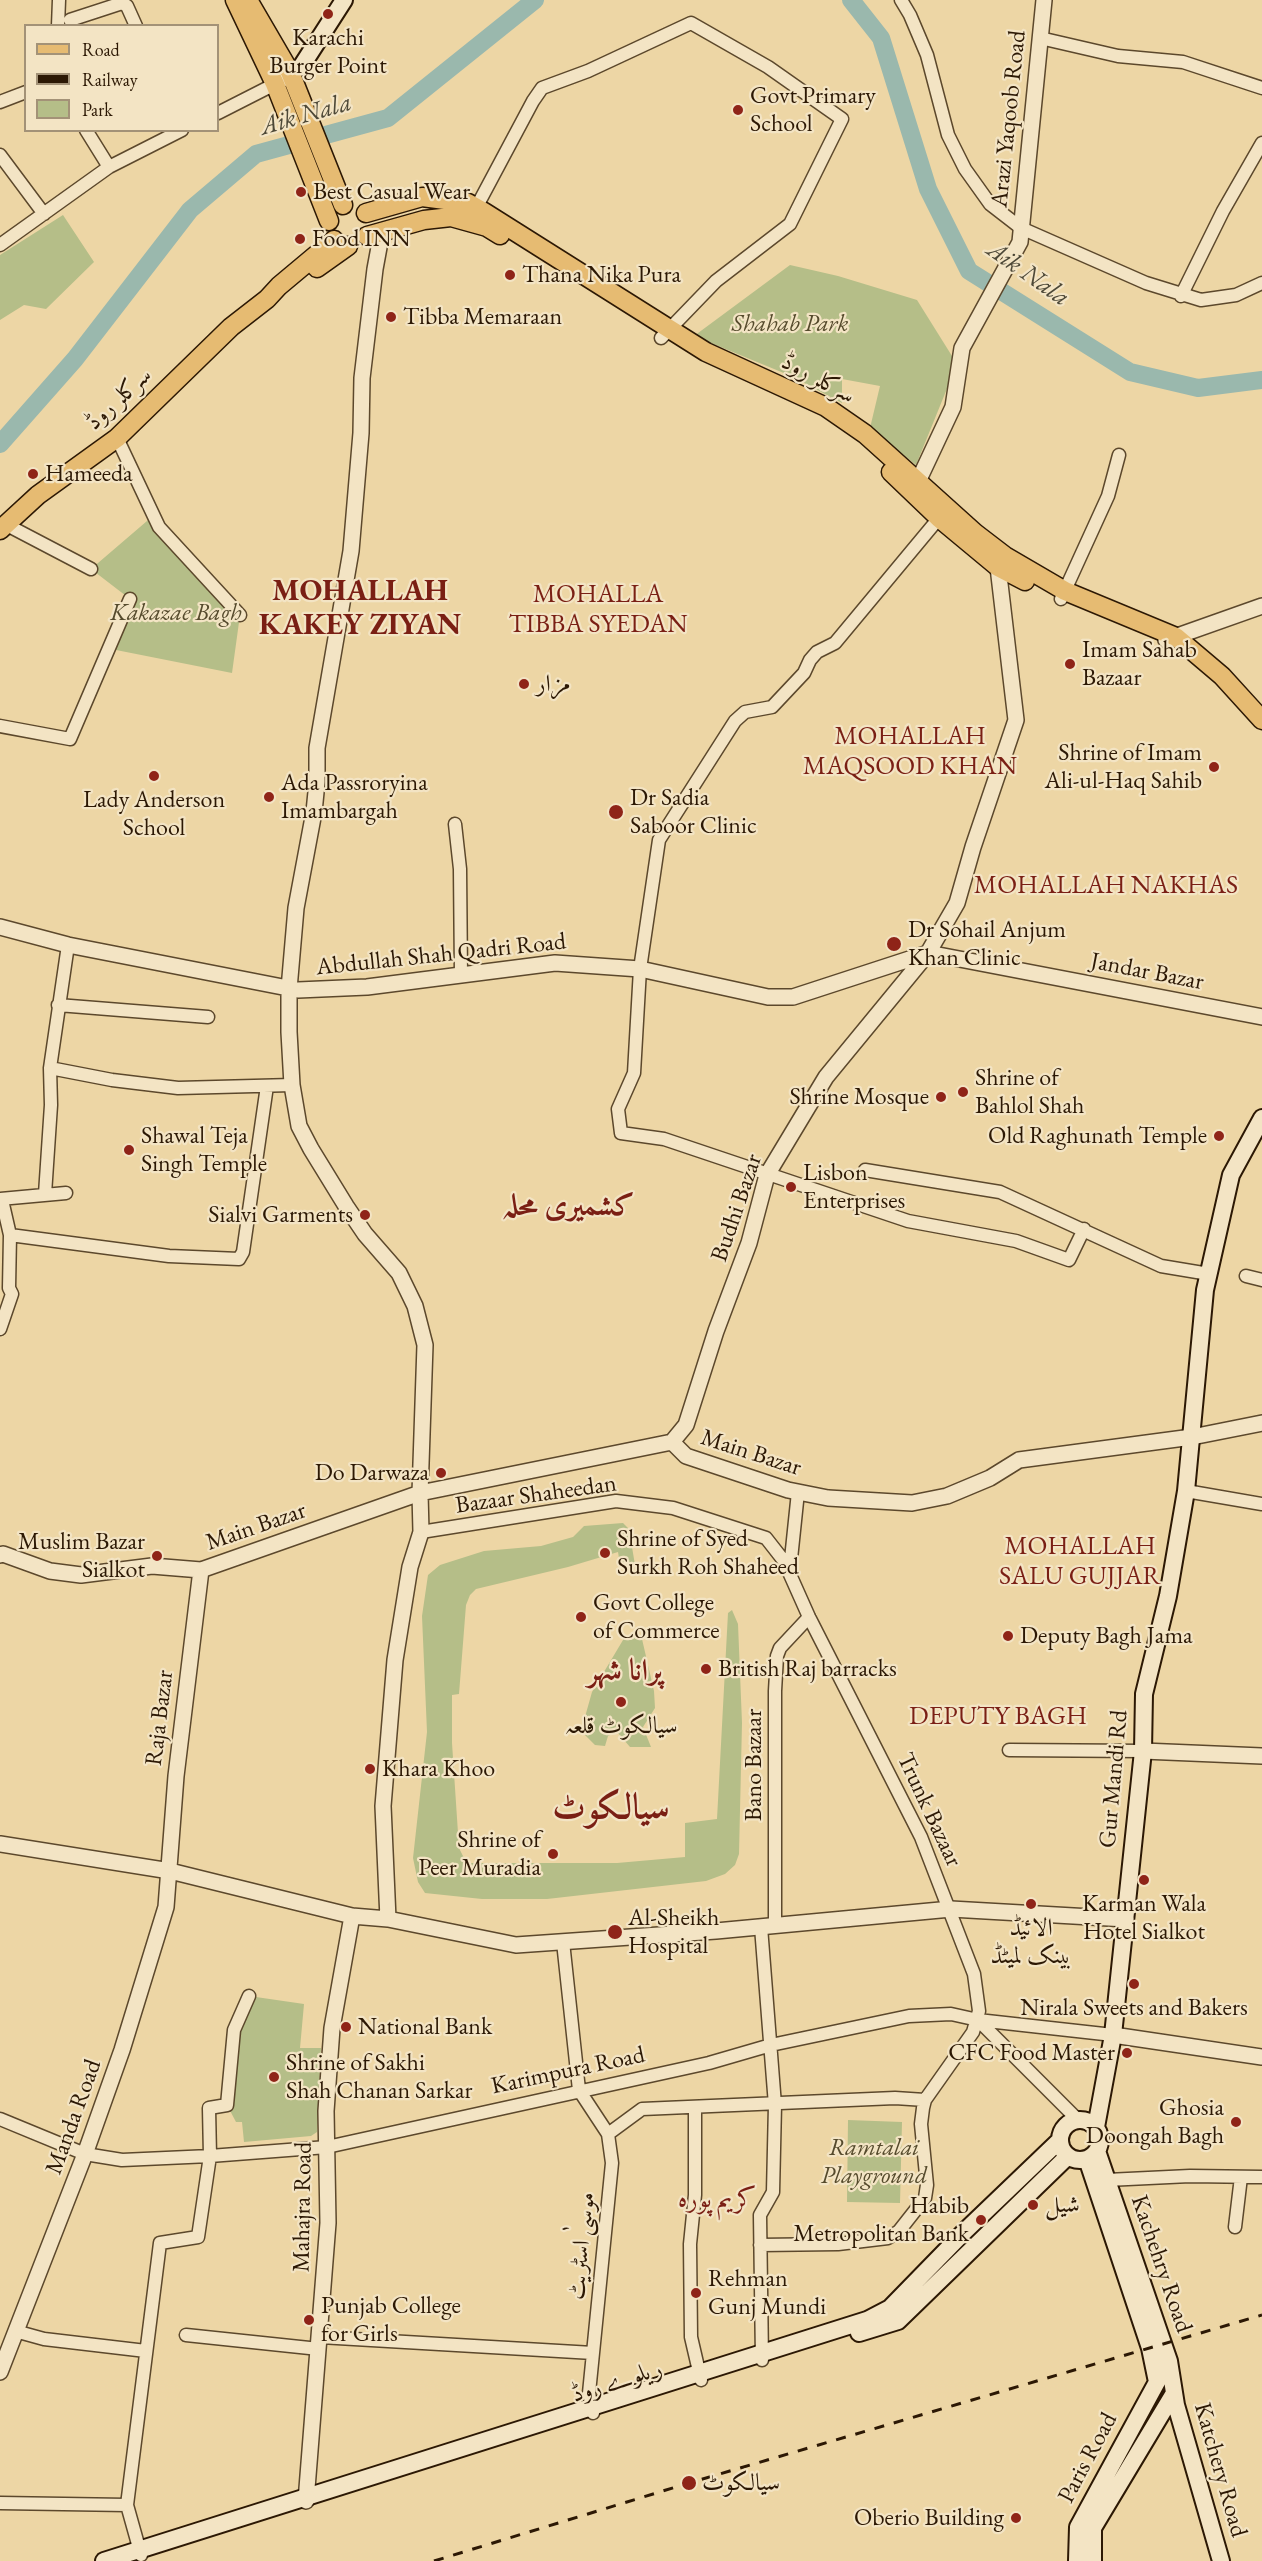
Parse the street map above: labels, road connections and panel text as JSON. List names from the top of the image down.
{
  "streets": {
    "main road": [
      "سرکلر روڈ",
      "Gur Mandi Rd",
      "Kachehry Road",
      "ریلوے روڈ",
      "Paris Road",
      "Katchery Road"
    ],
    "street": [
      "Arazi Yaqoob Road",
      "Abdullah Shah Qadri Road",
      "Jandar Bazar",
      "Budhi Bazar",
      "Main Bazar",
      "Bazaar Shaheedan",
      "Raja Bazar",
      "Bano Bazaar",
      "Trunk Bazaar",
      "Karimpura Road",
      "Manda Road",
      "Mahajra Road",
      "موسیٰ اسٹریٹ"
    ]
  },
  "crossings": [
    ["سرکلر روڈ", "Budhi Bazar"],
    ["Abdullah Shah Qadri Road", "Jandar Bazar"],
    ["Jandar Bazar", "Budhi Bazar"],
    ["Budhi Bazar", "Main Bazar"],
    ["Main Bazar", "Raja Bazar"],
    ["Main Bazar", "Gur Mandi Rd"],
    ["Bazaar Shaheedan", "Trunk Bazaar"],
    ["Raja Bazar", "Manda Road"],
    ["Bano Bazaar", "Trunk Bazaar"],
    ["Bano Bazaar", "Karimpura Road"],
    ["Bano Bazaar", "ریلوے روڈ"],
    ["Gur Mandi Rd", "Karimpura Road"],
    ["Gur Mandi Rd", "Kachehry Road"],
    ["Gur Mandi Rd", "ریلوے روڈ"],
    ["Trunk Bazaar", "Karimpura Road"],
    ["Karimpura Road", "Manda Road"],
    ["Karimpura Road", "Mahajra Road"],
    ["Karimpura Road", "موسیٰ اسٹریٹ"],
    ["Mahajra Road", "ریلوے روڈ"],
    ["موسیٰ اسٹریٹ", "ریلوے روڈ"],
    ["Kachehry Road", "ریلوے روڈ"],
    ["Kachehry Road", "Paris Road"],
    ["Kachehry Road", "Katchery Road"],
    ["Paris Road", "Katchery Road"]
  ],
  "districts": [
    "MOHALLAH KAKEY ZIYAN",
    "MOHALLA TIBBA SYEDAN",
    "MOHALLAH MAQSOOD KHAN",
    "MOHALLAH NAKHAS",
    "کشمیری محلہ",
    "MOHALLAH SALU GUJJAR",
    "پرانا شہر",
    "DEPUTY BAGH",
    "سیالکوٹ",
    "کریم پورہ"
  ],
  "water": ["Aik Nala"],
  "parks": ["Shahab Park", "Kakazae Bagh", "Ramtalai Playground"],
  "places": [
    "Karachi Burger Point",
    "Govt Primary School",
    "Best Casual Wear",
    "Food INN",
    "Thana Nika Pura",
    "Tibba Memaraan",
    "Hameeda",
    "Imam Sahab Bazaar",
    "مزار",
    "Shrine of Imam Ali-ul-Haq Sahib",
    "Lady Anderson School",
    "Ada Passroryina Imambargah",
    "Dr Sadia Saboor Clinic",
    "Dr Sohail Anjum Khan Clinic",
    "Shrine of Bahlol Shah",
    "Shrine Mosque",
    "Old Raghunath Temple",
    "Shawal Teja Singh Temple",
    "Lisbon Enterprises",
    "Sialvi Garments",
    "Do Darwaza",
    "Shrine of Syed Surkh Roh Shaheed",
    "Muslim Bazar Sialkot",
    "Govt College of Commerce",
    "Deputy Bagh Jama",
    "British Raj barracks",
    "سیالکوٹ قلعہ",
    "Khara Khoo",
    "Shrine of Peer Muradia",
    "Karman Wala Hotel Sialkot",
    "الائیڈ بینک لمیٹڈ",
    "Al-Sheikh Hospital",
    "Nirala Sweets and Bakers",
    "National Bank",
    "CFC Food Master",
    "Shrine of Sakhi Shah Chanan Sarkar",
    "Ghosia Doongah Bagh",
    "شیل",
    "Habib Metropolitan Bank",
    "Rehman Gunj Mundi",
    "Punjab College for Girls",
    "سیالکوٹ",
    "Oberio Building"
  ],
  "legend": ["Road", "Railway", "Park"]
}
